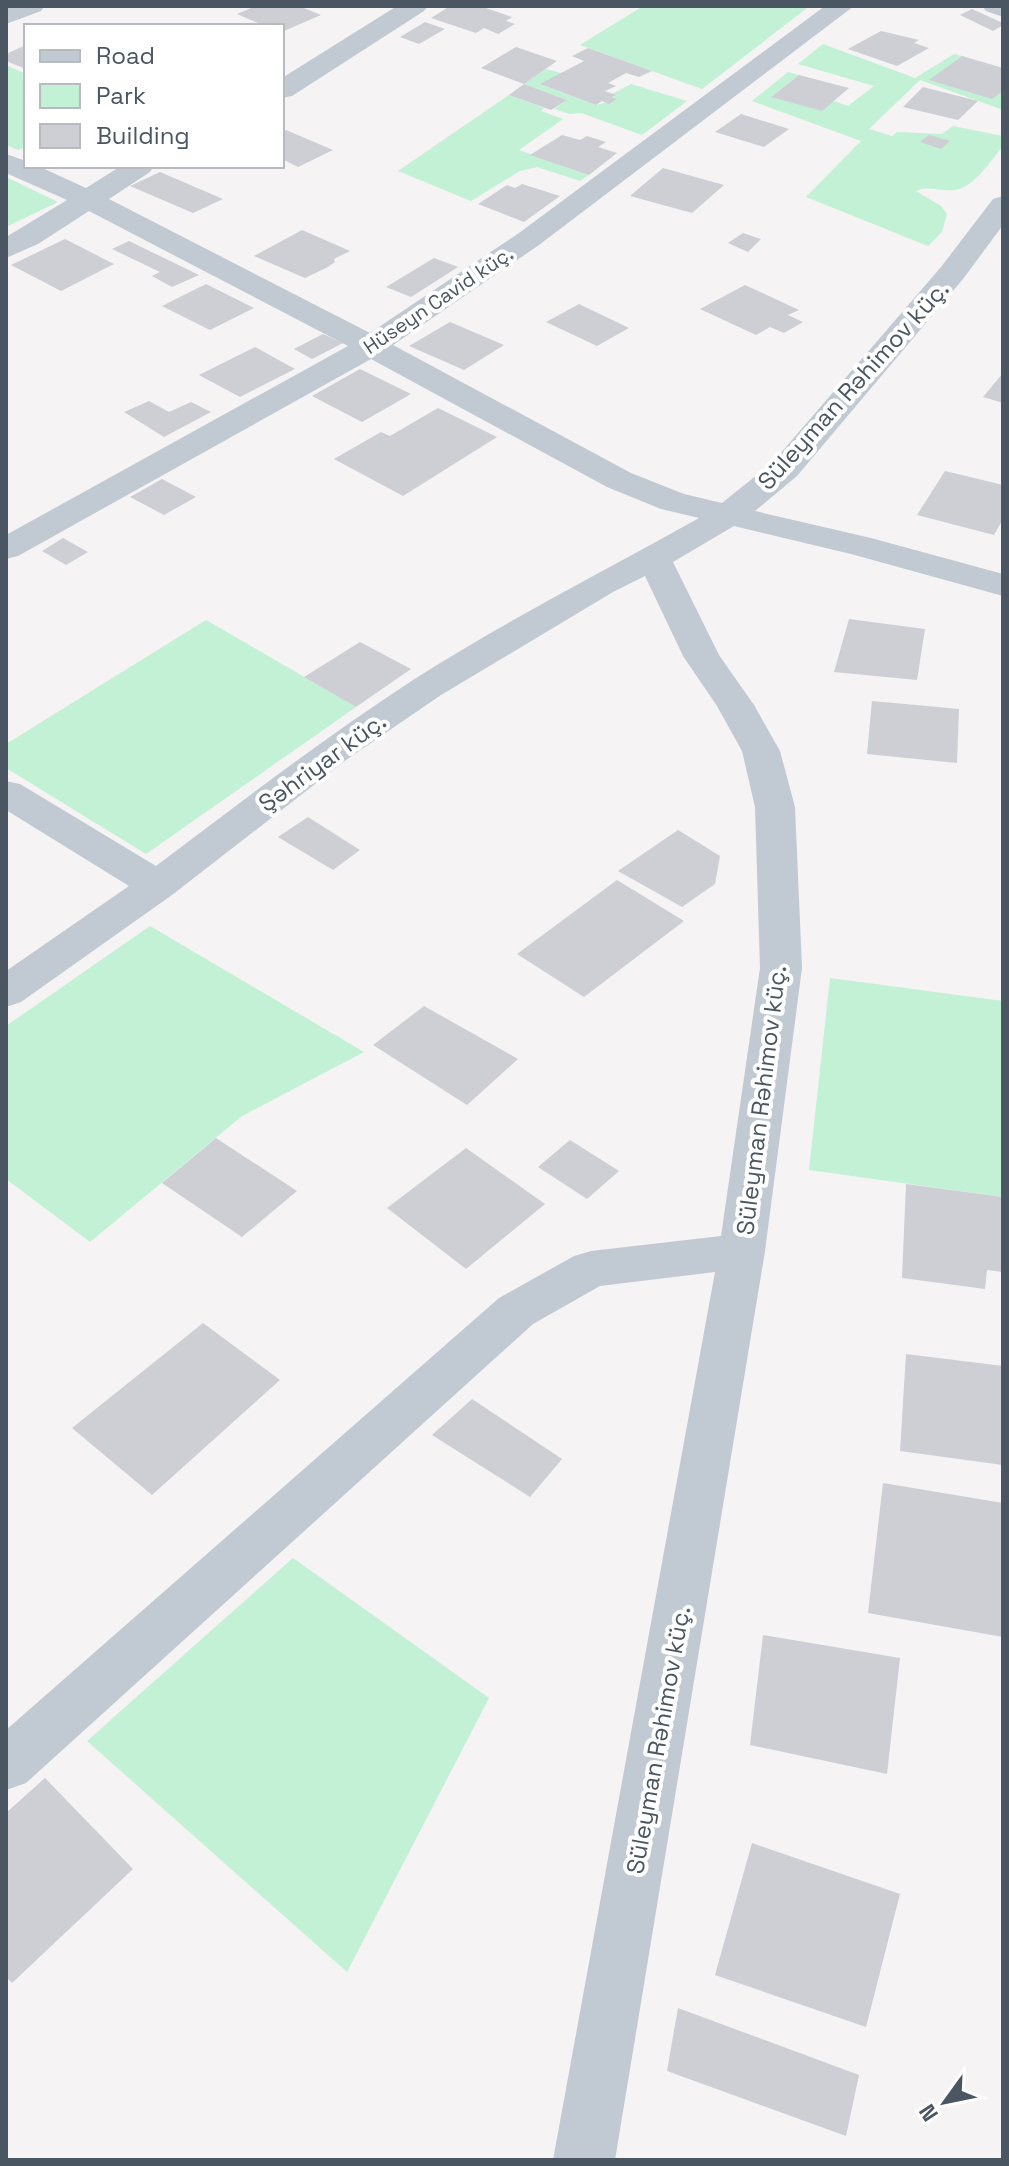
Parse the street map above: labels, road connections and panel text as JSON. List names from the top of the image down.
{
  "streets": {
    "street": ["Hüseyn Cavid küç.", "Süleyman Rəhimov küç.", "Şəhriyar küç."]
  },
  "crossings": [
    ["Süleyman Rəhimov küç.", "Şəhriyar küç."]
  ],
  "legend": ["Road", "Park", "Building"],
  "north": "bottom left"
}
